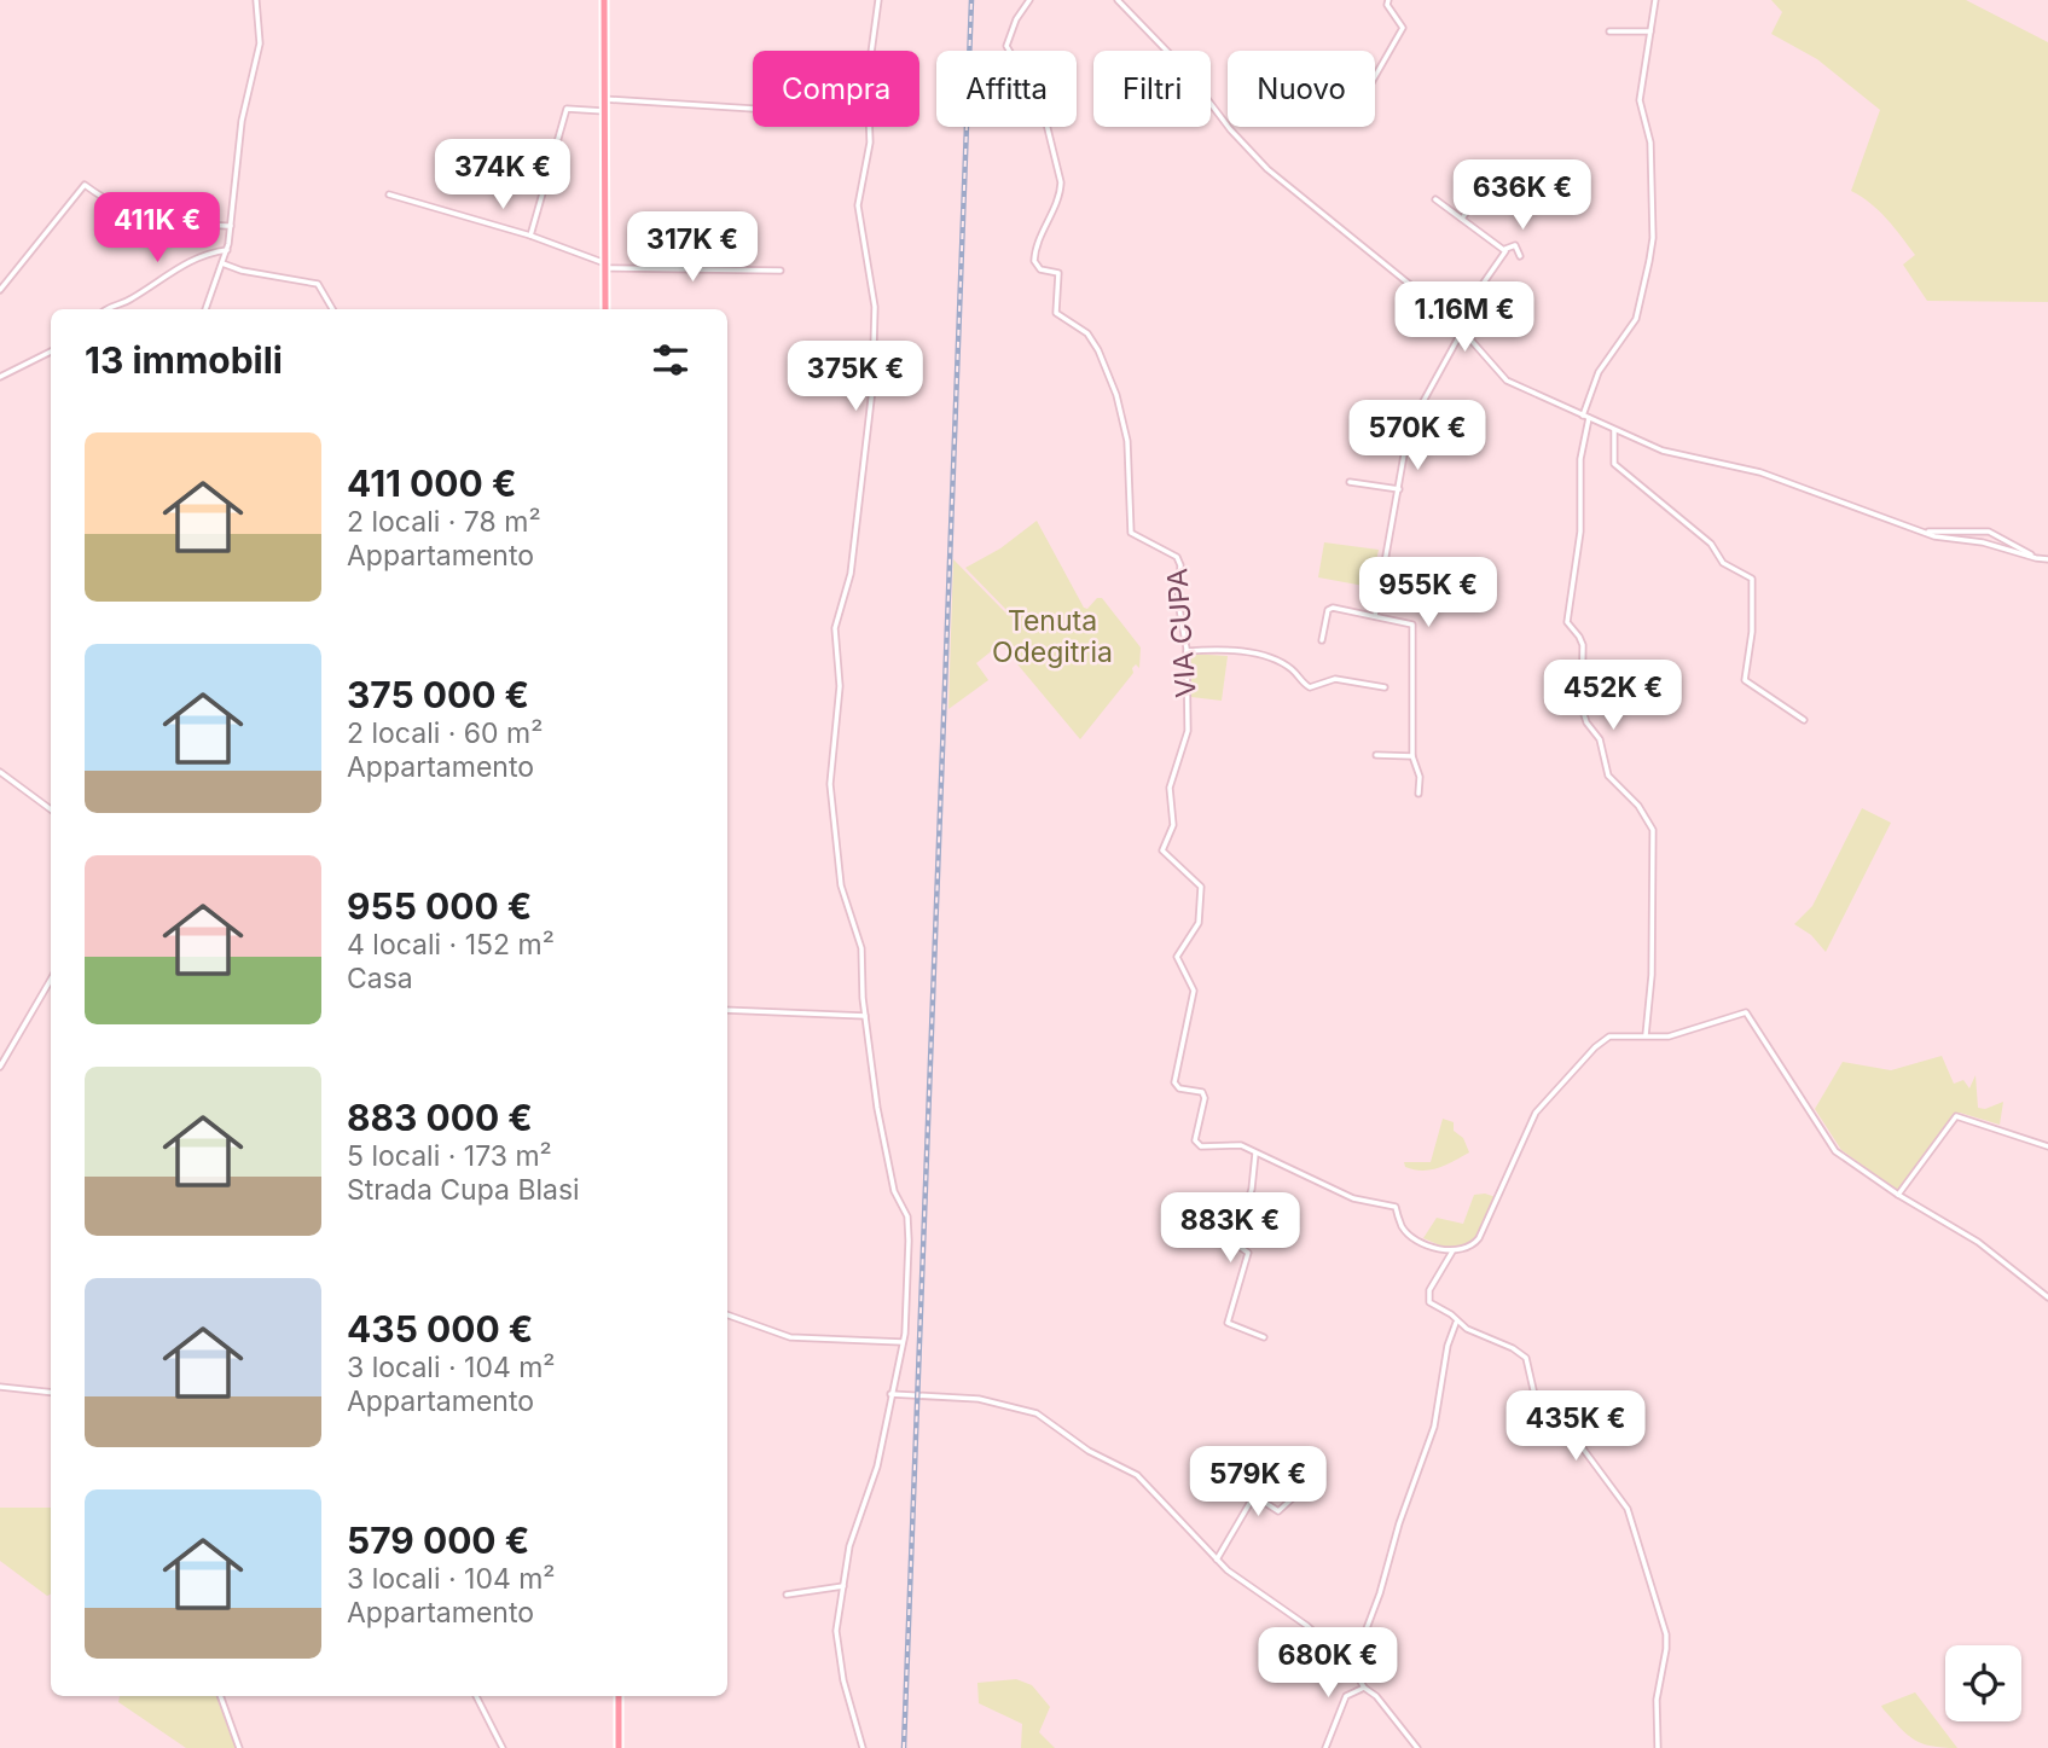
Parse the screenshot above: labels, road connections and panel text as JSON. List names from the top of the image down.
{
  "streets": {
    "street": ["VIA CUPA"]
  },
  "parks": ["Tenuta Odegitria"],
  "page": {
    "chip": [
      "Compra",
      "Affitta",
      "Filtri",
      "Nuovo"
    ],
    "price": [
      "374K €",
      "636K €",
      "411K €",
      "317K €",
      "1.16M €",
      "375K €",
      "570K €",
      "955K €",
      "452K €",
      "883K €",
      "435K €",
      "579K €",
      "680K €"
    ],
    "heading": "13 immobili",
    "list": [
      {
        "name": "411 000 €",
        "note": "2 locali · 78 m² · Appartamento"
      },
      {
        "name": "375 000 €",
        "note": "2 locali · 60 m² · Appartamento"
      },
      {
        "name": "955 000 €",
        "note": "4 locali · 152 m² · Casa"
      },
      {
        "name": "883 000 €",
        "note": "5 locali · 173 m² · Strada Cupa Blasi"
      },
      {
        "name": "435 000 €",
        "note": "3 locali · 104 m² · Appartamento"
      },
      {
        "name": "579 000 €",
        "note": "3 locali · 104 m² · Appartamento"
      }
    ]
  }
}
